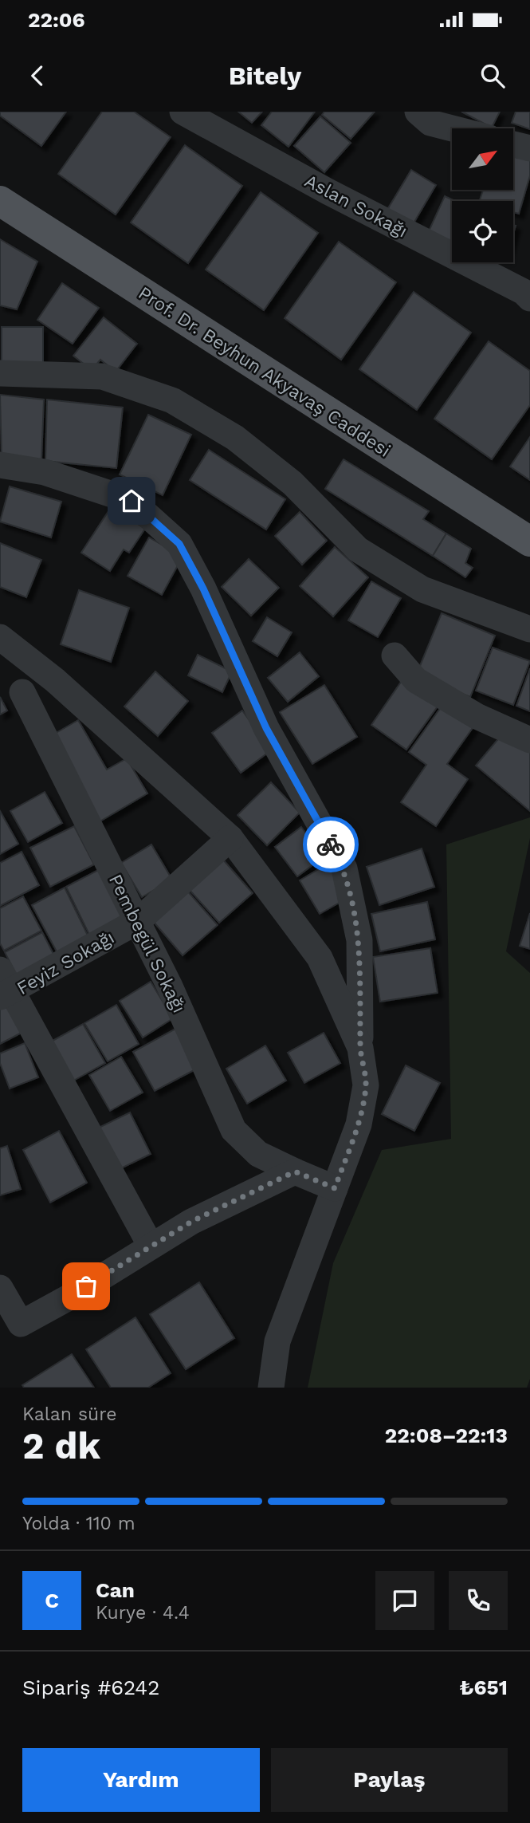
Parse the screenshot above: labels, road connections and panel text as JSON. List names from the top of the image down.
{
  "streets": {
    "main road": ["Prof. Dr. Beyhun Akyavaş Caddesi"],
    "street": ["Aslan Sokağı", "Pembegül Sokağı", "Feyiz Sokağı"]
  },
  "crossings": [
    ["Pembegül Sokağı", "Feyiz Sokağı"]
  ],
  "north": "top right",
  "page": {
    "status": "22:06",
    "header": "Bitely",
    "heading": ["2 dk", "Kalan süre", "22:08–22:13"],
    "panel": [
      "Can",
      "Kurye · 4.4",
      "Sipariş #6242",
      "₺651"
    ],
    "bar": "Yolda · 110 m",
    "round": "C",
    "buttons": ["Yardım", "Paylaş"]
  }
}
